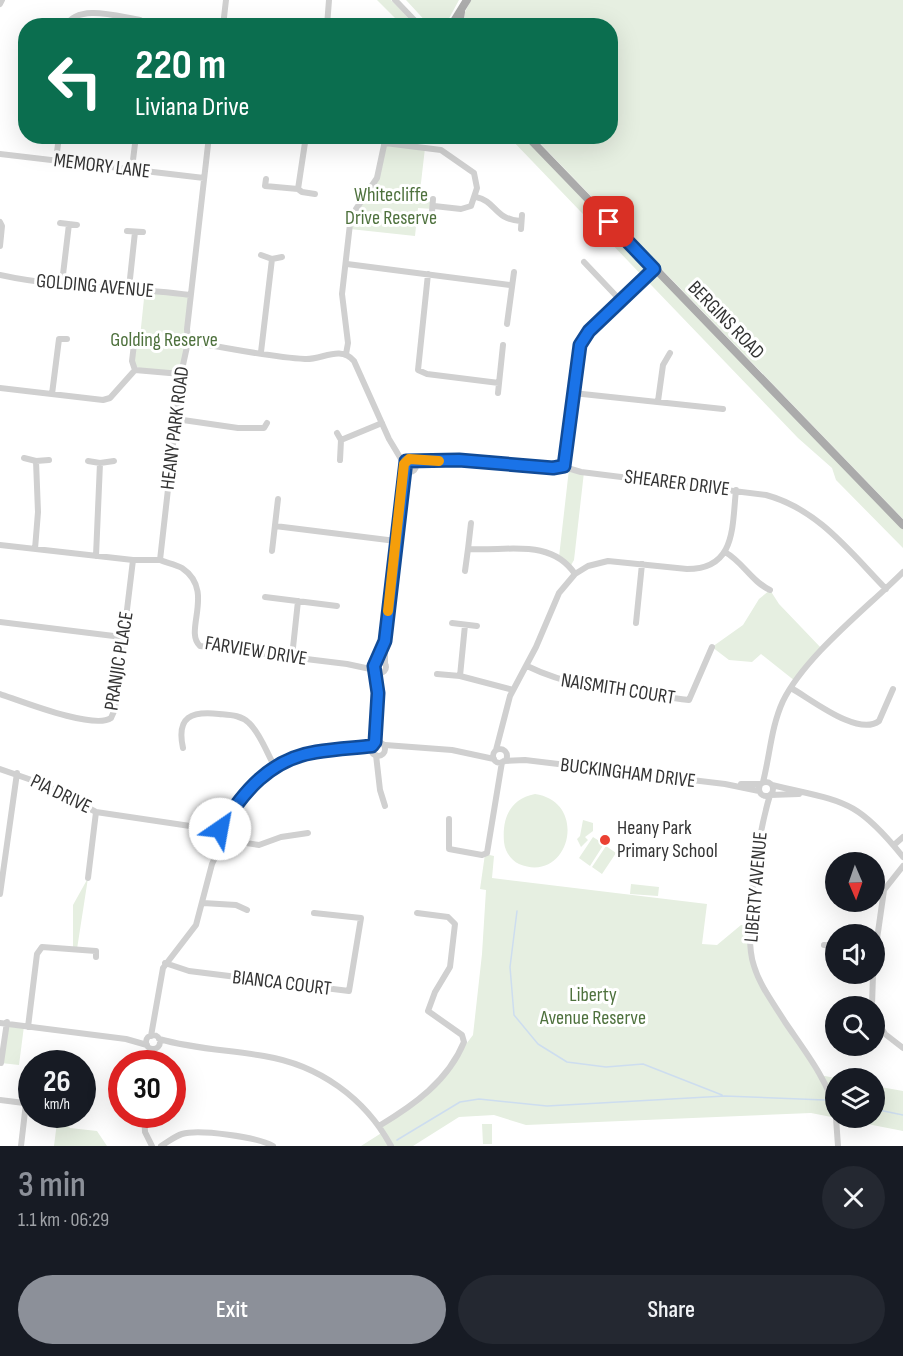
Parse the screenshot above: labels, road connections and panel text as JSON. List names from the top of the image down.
{
  "streets": {
    "main road": ["BERGINS ROAD"],
    "street": [
      "MEMORY LANE",
      "GOLDING AVENUE",
      "HEANY PARK ROAD",
      "SHEARER DRIVE",
      "FARVIEW DRIVE",
      "PRANJIC PLACE",
      "NAISMITH COURT",
      "BUCKINGHAM DRIVE",
      "PIA DRIVE",
      "LIBERTY AVENUE",
      "BIANCA COURT"
    ]
  },
  "crossings": [
    ["MEMORY LANE", "HEANY PARK ROAD"],
    ["GOLDING AVENUE", "HEANY PARK ROAD"],
    ["HEANY PARK ROAD", "FARVIEW DRIVE"],
    ["SHEARER DRIVE", "LIBERTY AVENUE"],
    ["BUCKINGHAM DRIVE", "LIBERTY AVENUE"]
  ],
  "parks": ["Whitecliffe Drive Reserve", "Golding Reserve", "Liberty Avenue Reserve"],
  "places": ["Heany Park Primary School"],
  "north": "bottom",
  "page": {
    "turn": ["220 m", "Liviana Drive"],
    "speed": "26 km/h",
    "limit": "30",
    "heading": ["3 min", "1.1 km · 06:29"],
    "buttons": ["Exit", "Share"]
  }
}
